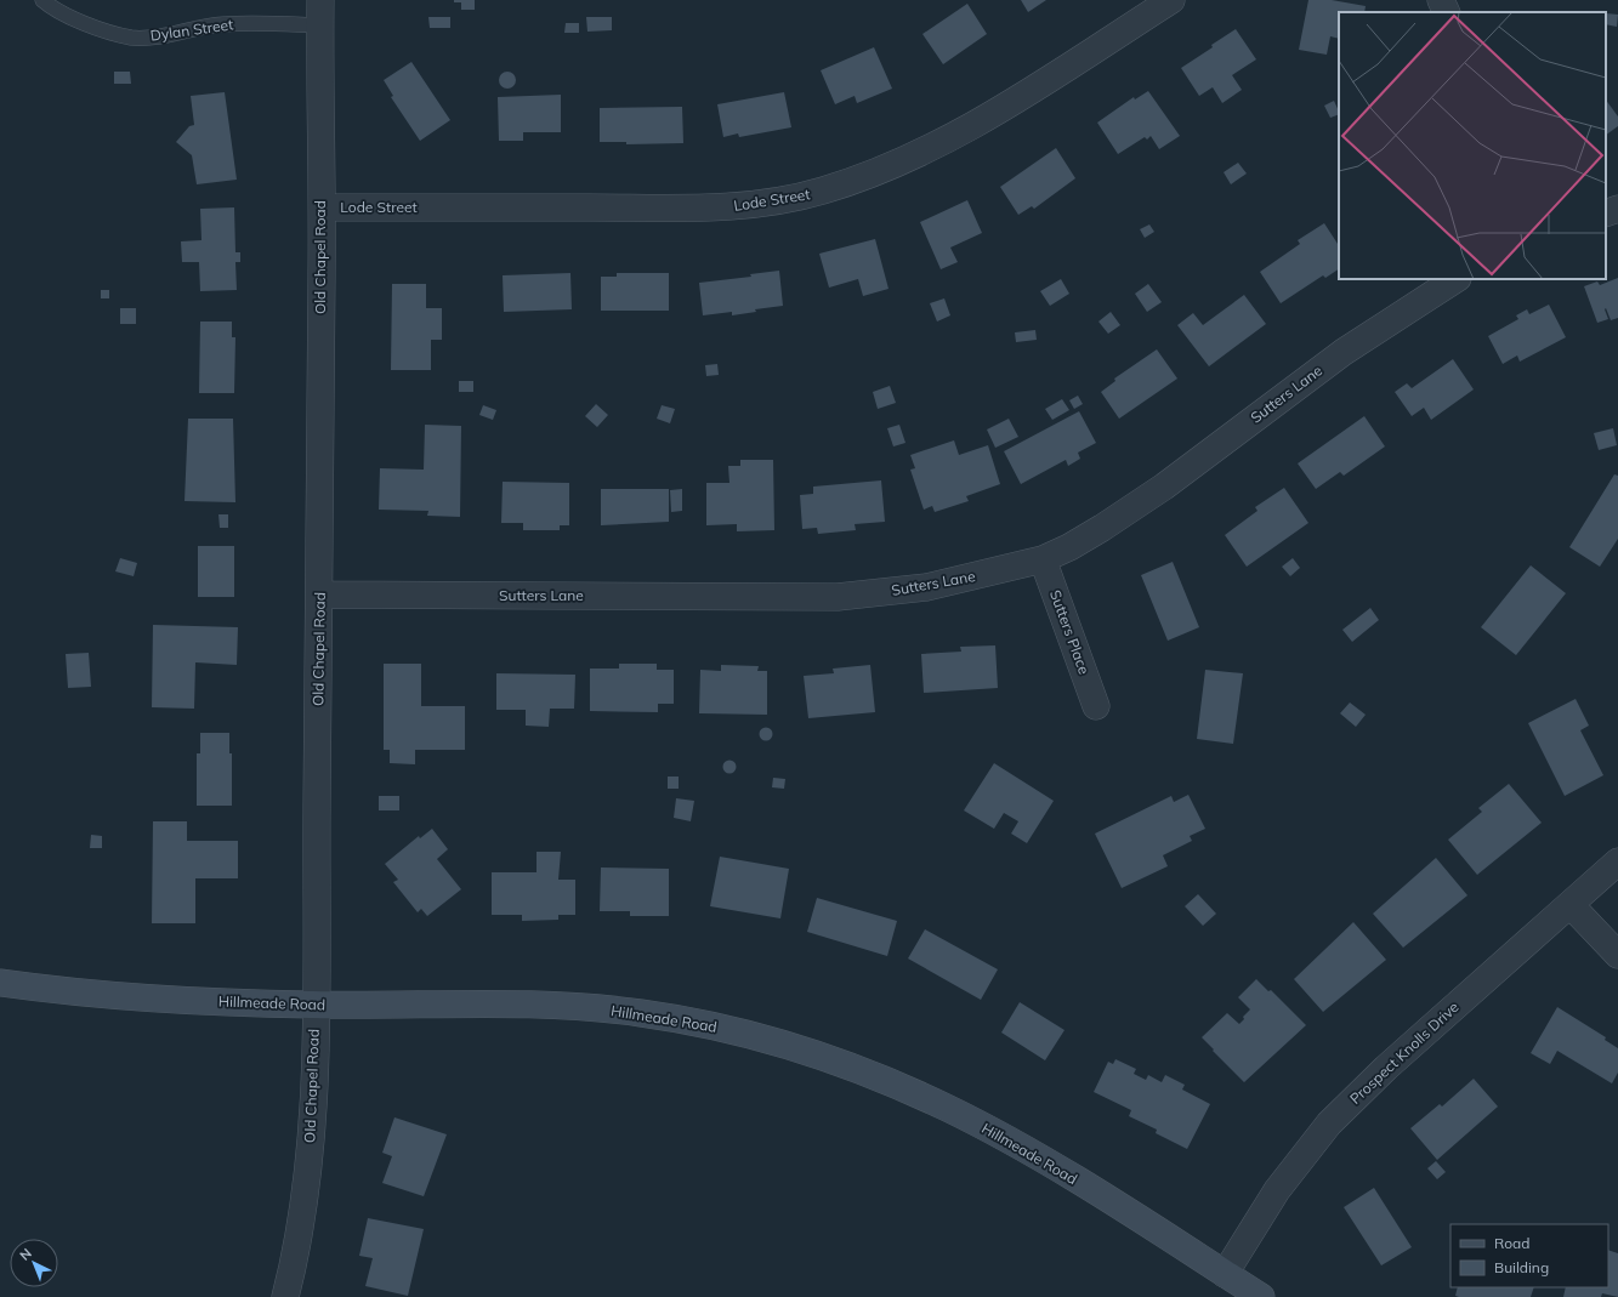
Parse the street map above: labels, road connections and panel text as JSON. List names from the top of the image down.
{
  "streets": {
    "street": [
      "Lode Street",
      "Old Chapel Road",
      "Sutters Lane",
      "Sutters Place",
      "Hillmeade Road",
      "Prospect Knolls Drive"
    ],
    "lane": ["Dylan Street"]
  },
  "crossings": [
    ["Dylan Street", "Old Chapel Road"],
    ["Lode Street", "Old Chapel Road"],
    ["Old Chapel Road", "Sutters Lane"],
    ["Old Chapel Road", "Hillmeade Road"],
    ["Sutters Lane", "Sutters Place"],
    ["Hillmeade Road", "Prospect Knolls Drive"]
  ],
  "legend": ["Road", "Building"],
  "north": "top left"
}
